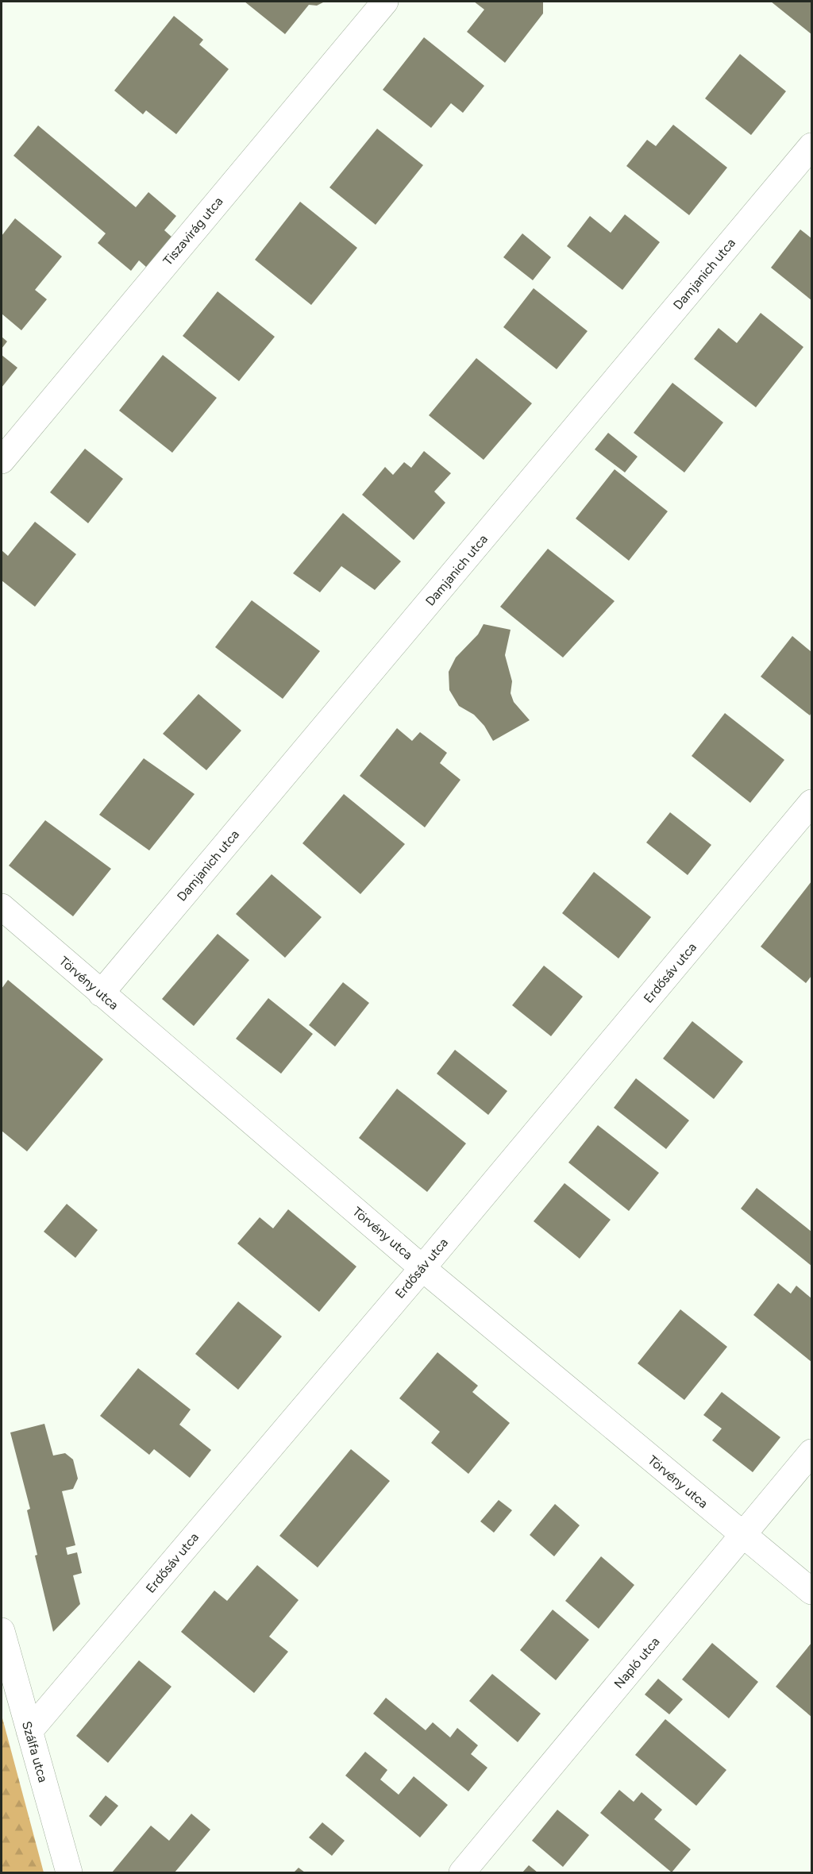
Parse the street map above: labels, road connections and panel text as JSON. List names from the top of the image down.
{
  "streets": {
    "street": [
      "Tiszavirág utca",
      "Damjanich utca",
      "Erdősáv utca",
      "Törvény utca",
      "Napló utca",
      "Szálfa utca"
    ]
  },
  "crossings": [
    ["Damjanich utca", "Törvény utca"],
    ["Erdősáv utca", "Törvény utca"],
    ["Erdősáv utca", "Szálfa utca"],
    ["Törvény utca", "Napló utca"]
  ]
}
